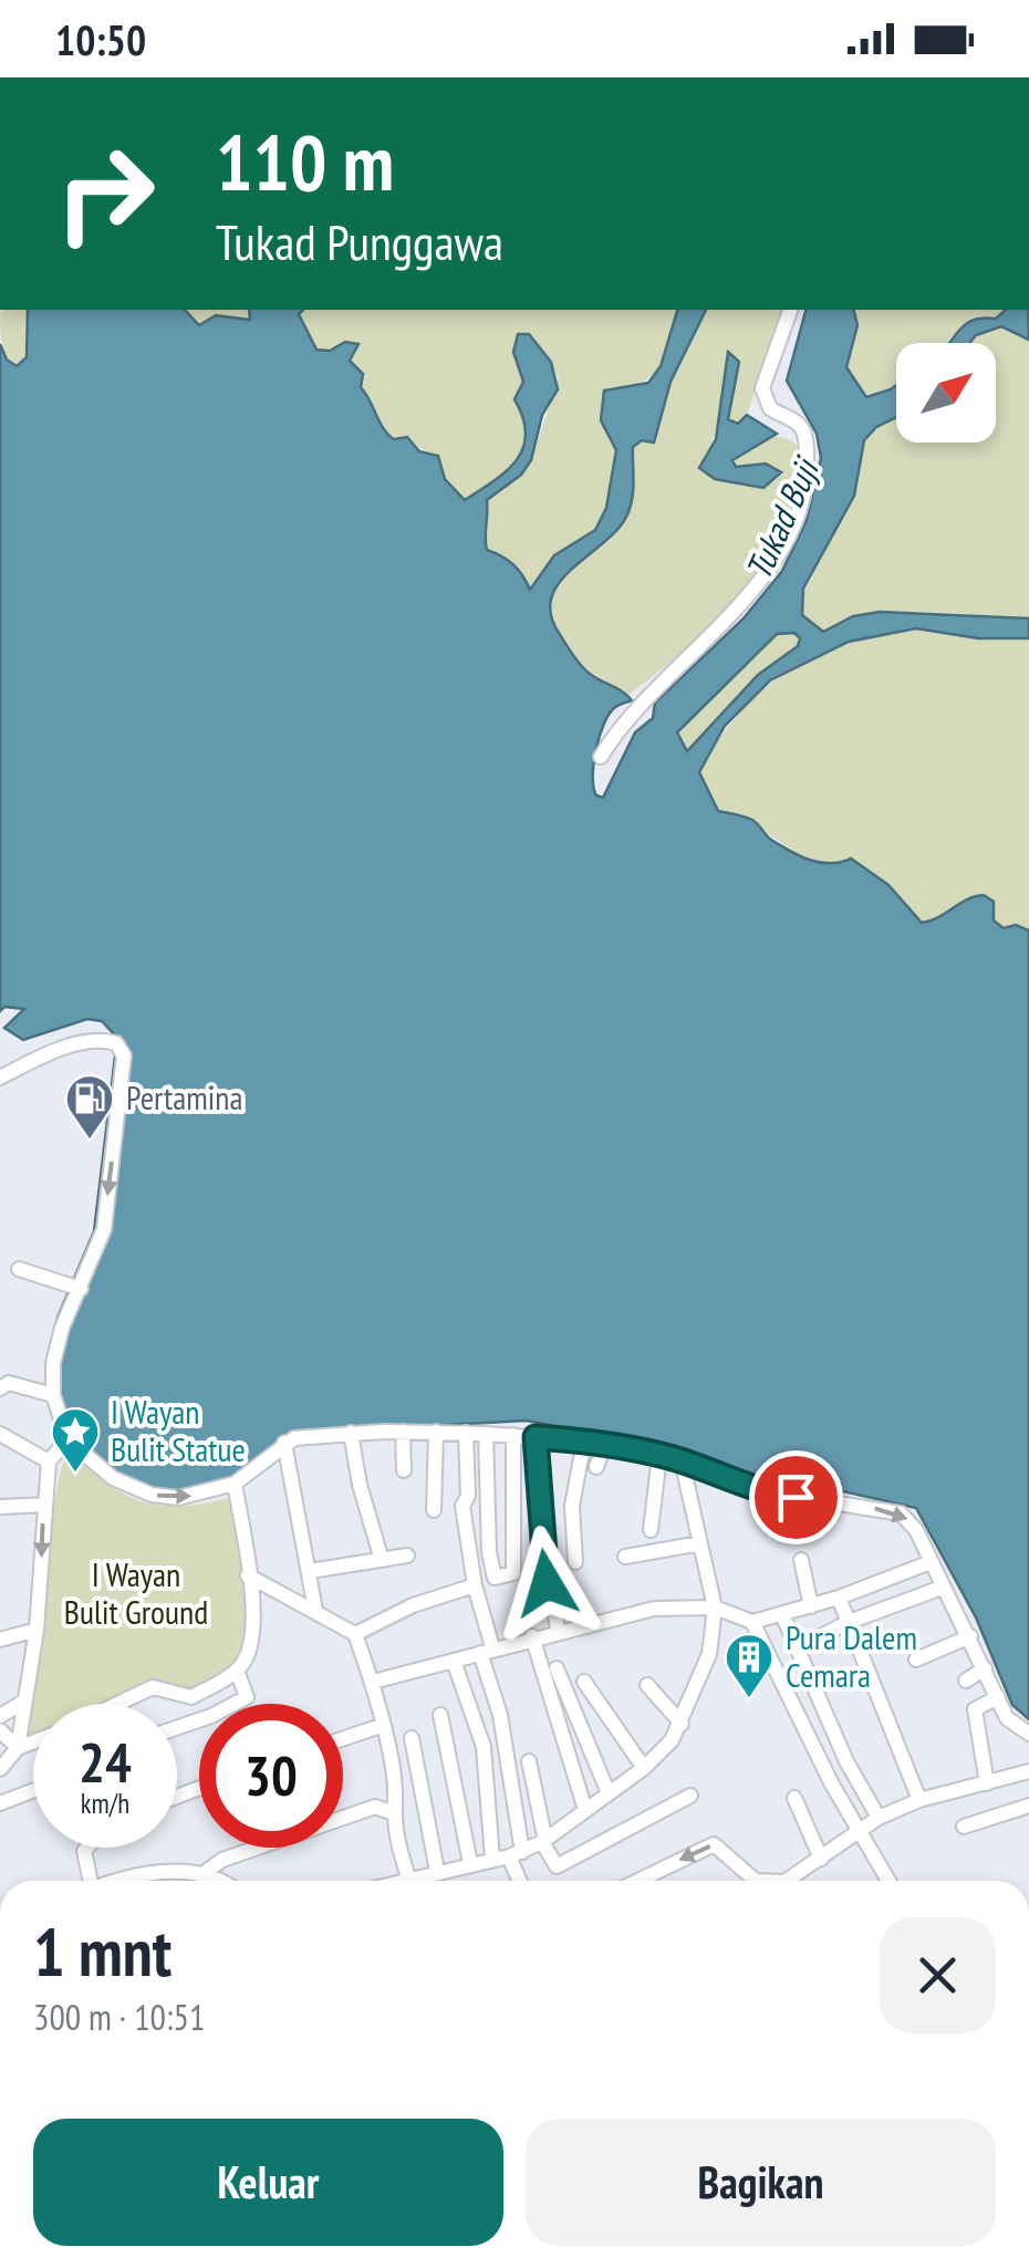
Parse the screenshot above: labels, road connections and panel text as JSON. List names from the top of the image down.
{
  "water": ["Tukad Buji"],
  "parks": ["I Wayan Bulit Ground"],
  "places": {
    "fuel station": ["Pertamina"],
    "place": ["I Wayan Bulit Statue"],
    "building": ["Pura Dalem Cemara"]
  },
  "north": "top right",
  "page": {
    "status": "10:50",
    "turn": ["110 m", "Tukad Punggawa"],
    "speed": "24 km/h",
    "limit": "30",
    "heading": ["1 mnt", "300 m · 10:51"],
    "buttons": ["Keluar", "Bagikan"]
  }
}
